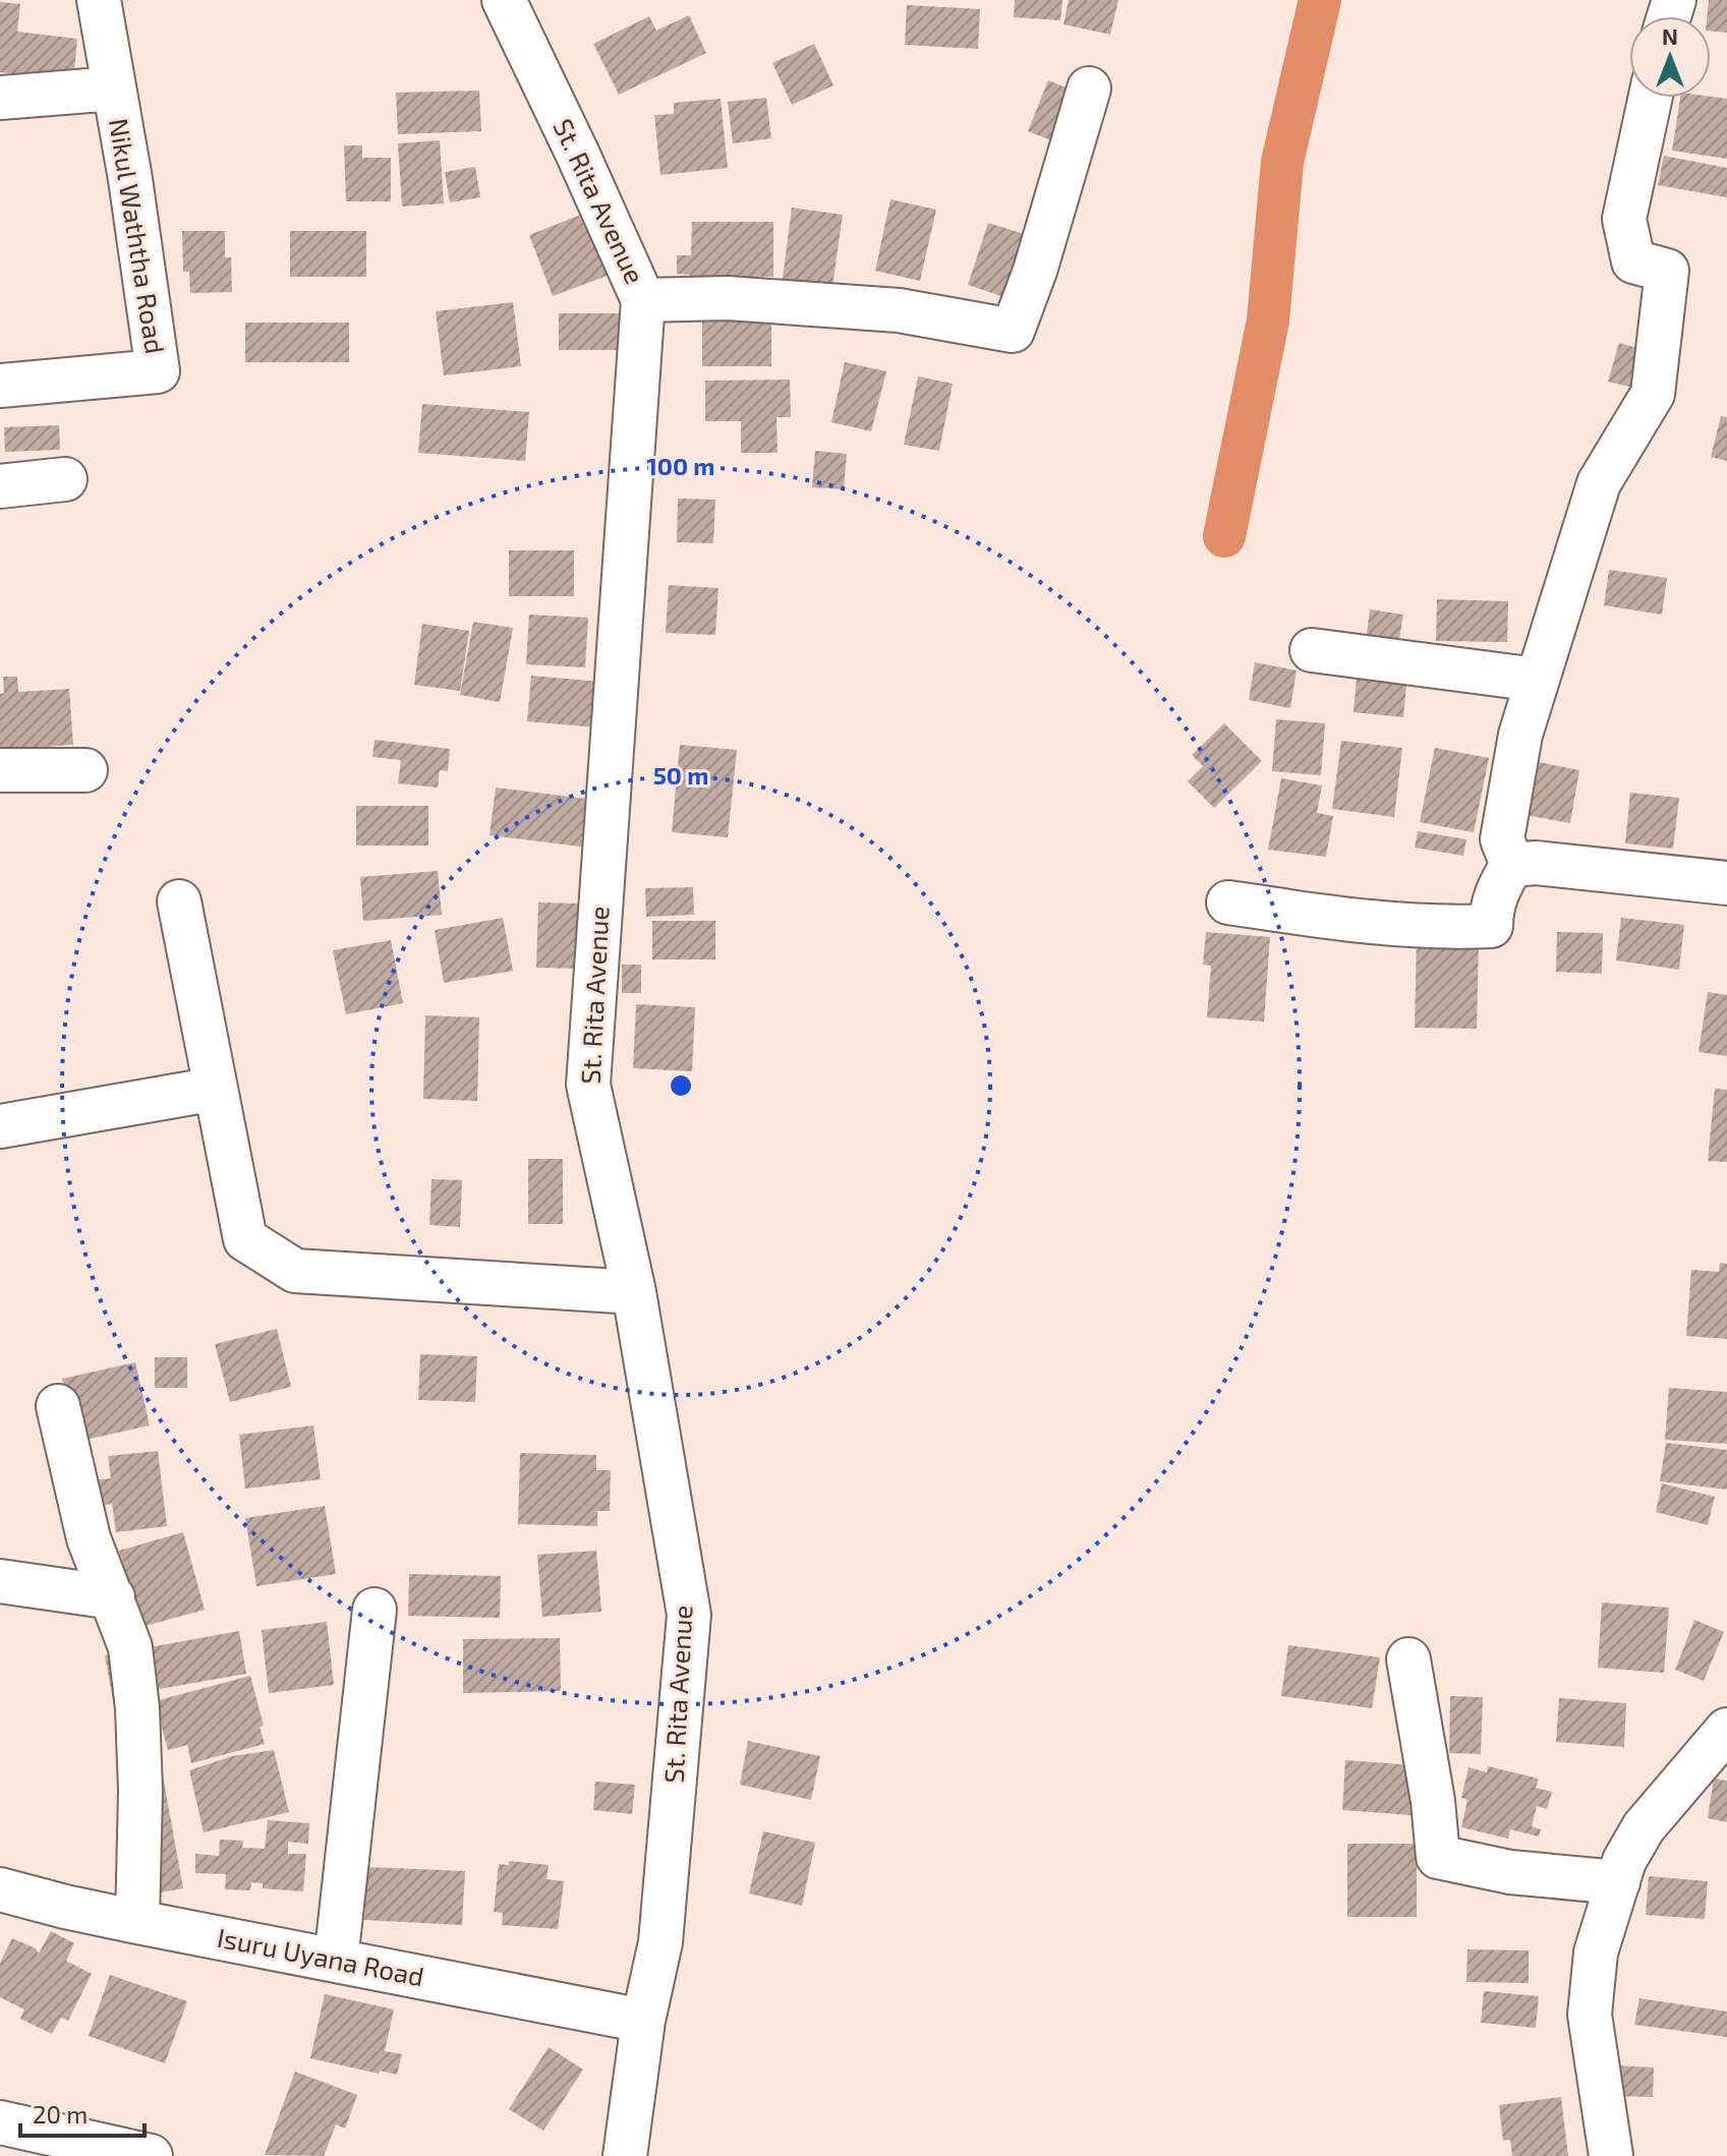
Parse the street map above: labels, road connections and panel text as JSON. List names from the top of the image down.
{
  "streets": {
    "street": ["St. Rita Avenue", "Nikul Waththa Road", "Isuru Uyana Road"]
  },
  "crossings": [
    ["St. Rita Avenue", "Isuru Uyana Road"]
  ],
  "scale_bar": "20 m",
  "north": "top",
  "rings": ["100 m", "50 m"]
}
